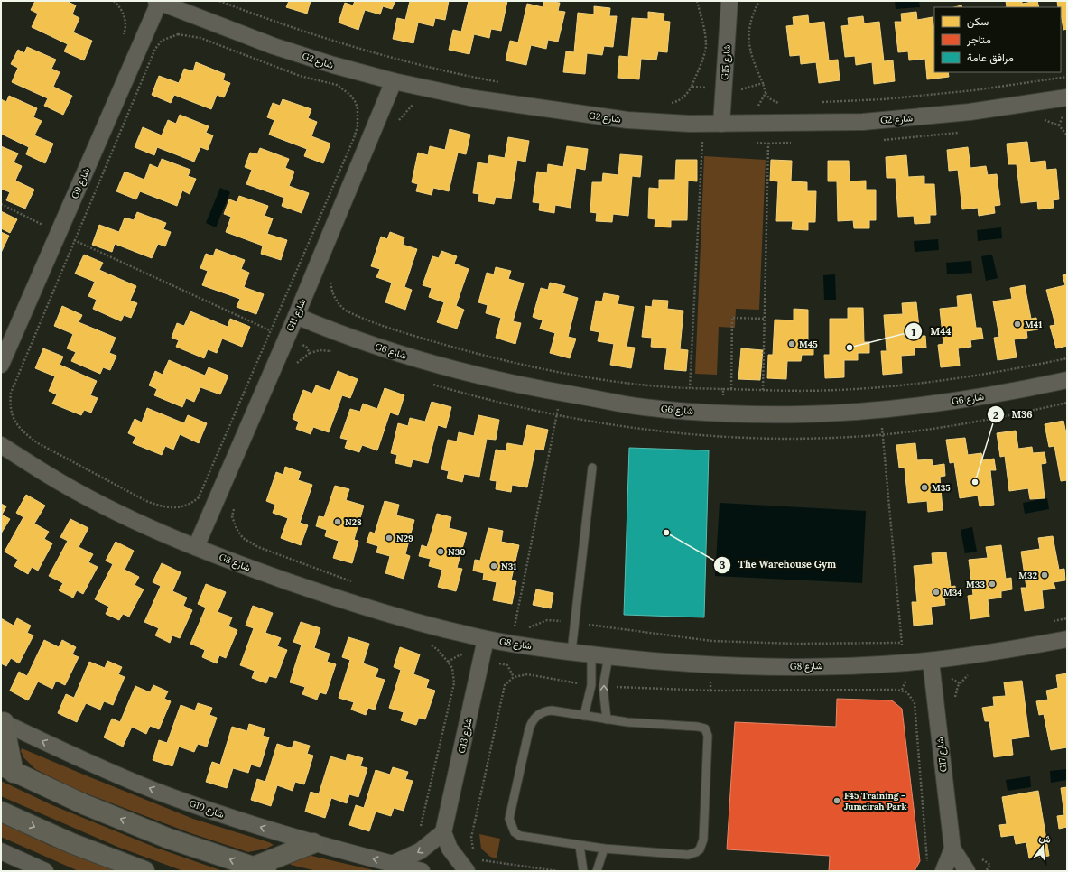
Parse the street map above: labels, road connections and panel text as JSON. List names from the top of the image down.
{
  "streets": {
    "street": [
      "G2 شارع",
      "G15 شارع",
      "G9 شارع",
      "G11 شارع",
      "G6 شارع",
      "G8 شارع",
      "G13 شارع",
      "G17 شارع",
      "G10 شارع"
    ]
  },
  "crossings": [
    ["G2 شارع", "G15 شارع"],
    ["G2 شارع", "G9 شارع"],
    ["G2 شارع", "G11 شارع"],
    ["G11 شارع", "G6 شارع"],
    ["G11 شارع", "G8 شارع"],
    ["G8 شارع", "G13 شارع"],
    ["G8 شارع", "G17 شارع"]
  ],
  "places": [
    "M41",
    "M45",
    "M44",
    "M36",
    "M35",
    "N28",
    "The Warehouse Gym",
    "N29",
    "N30",
    "N31",
    "M32",
    "M33",
    "M34",
    "F45 Training - Jumeirah Park"
  ],
  "legend": ["سكن", "متاجر", "مرافق عامة"],
  "north": "top"
}
